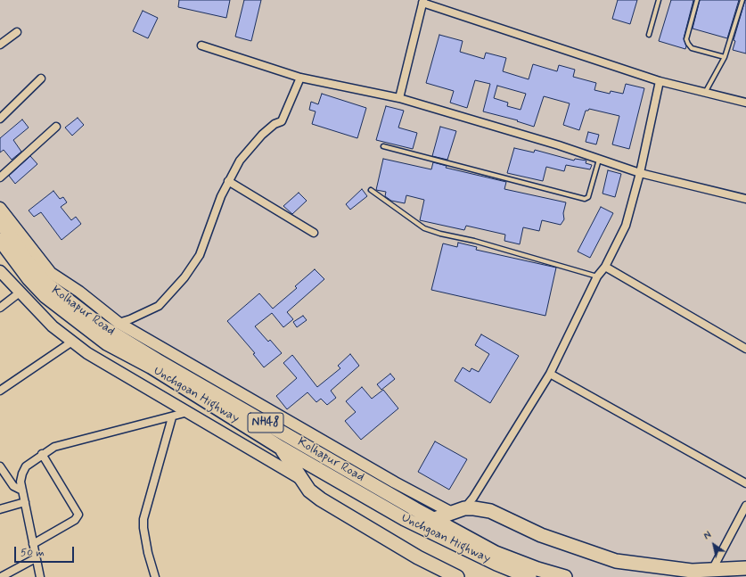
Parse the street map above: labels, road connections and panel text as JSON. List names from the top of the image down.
{
  "streets": {
    "highway": ["Kolhapur Road", "Unchgoan Highway", "NH48"]
  },
  "scale_bar": "50 m",
  "north": "top left"
}
